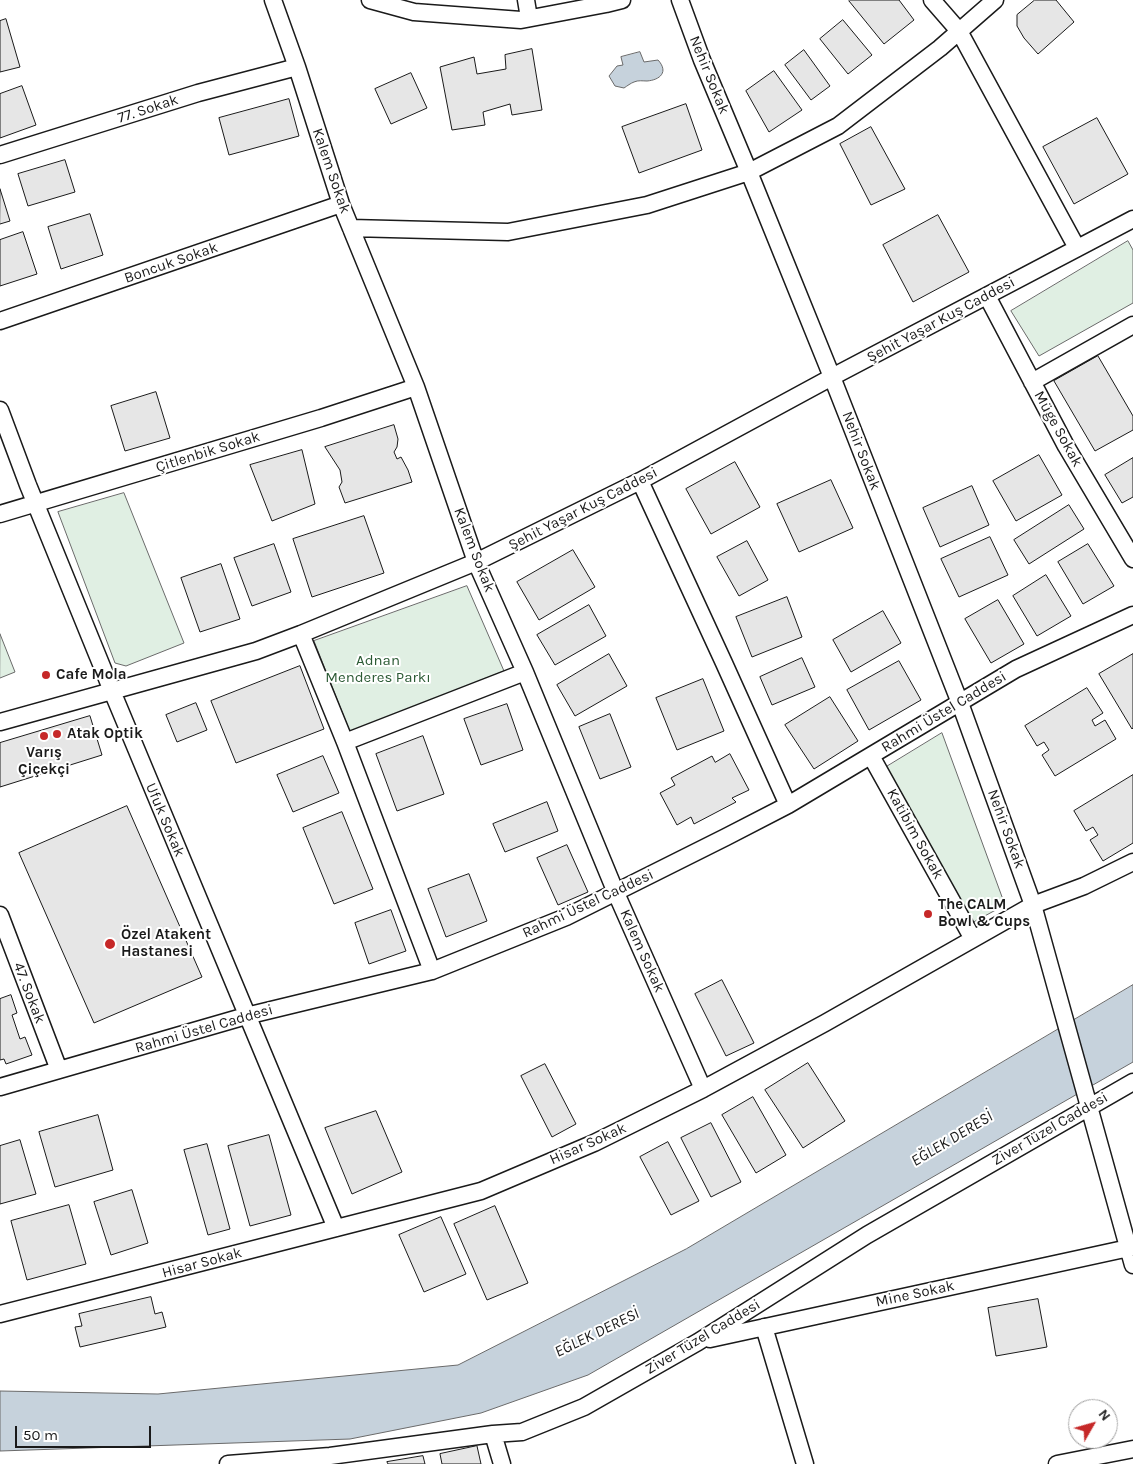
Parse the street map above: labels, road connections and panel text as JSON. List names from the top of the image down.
{
  "streets": {
    "street": [
      "Nehir Sokak",
      "77. Sokak",
      "Kalem Sokak",
      "Boncuk Sokak",
      "Şehit Yaşar Kuş Caddesi",
      "Müge Sokak",
      "Çitlenbik Sokak",
      "Rahmi Üstel Caddesi",
      "Ufuk Sokak",
      "Katibim Sokak",
      "47. Sokak",
      "Ziver Tüzel Caddesi",
      "Hisar Sokak",
      "Mine Sokak"
    ]
  },
  "crossings": [
    ["Nehir Sokak", "Şehit Yaşar Kuş Caddesi"],
    ["Nehir Sokak", "Rahmi Üstel Caddesi"],
    ["Nehir Sokak", "Ziver Tüzel Caddesi"],
    ["Nehir Sokak", "Hisar Sokak"],
    ["Nehir Sokak", "Mine Sokak"],
    ["77. Sokak", "Kalem Sokak"],
    ["Kalem Sokak", "Boncuk Sokak"],
    ["Kalem Sokak", "Şehit Yaşar Kuş Caddesi"],
    ["Kalem Sokak", "Çitlenbik Sokak"],
    ["Kalem Sokak", "Rahmi Üstel Caddesi"],
    ["Kalem Sokak", "Hisar Sokak"],
    ["Şehit Yaşar Kuş Caddesi", "Müge Sokak"],
    ["Şehit Yaşar Kuş Caddesi", "Ufuk Sokak"],
    ["Çitlenbik Sokak", "Ufuk Sokak"],
    ["Rahmi Üstel Caddesi", "Ufuk Sokak"],
    ["Rahmi Üstel Caddesi", "Katibim Sokak"],
    ["Rahmi Üstel Caddesi", "47. Sokak"],
    ["Ufuk Sokak", "Hisar Sokak"],
    ["Katibim Sokak", "Hisar Sokak"],
    ["Ziver Tüzel Caddesi", "Mine Sokak"]
  ],
  "water": ["EĞLEK DERESİ"],
  "parks": ["Adnan Menderes Parkı"],
  "places": [
    "Cafe Mola",
    "Atak Optik",
    "Varış Çiçekçi",
    "The CALM Bowl & Cups",
    "Özel Atakent Hastanesi"
  ],
  "scale_bar": "50 m",
  "north": "top right"
}
